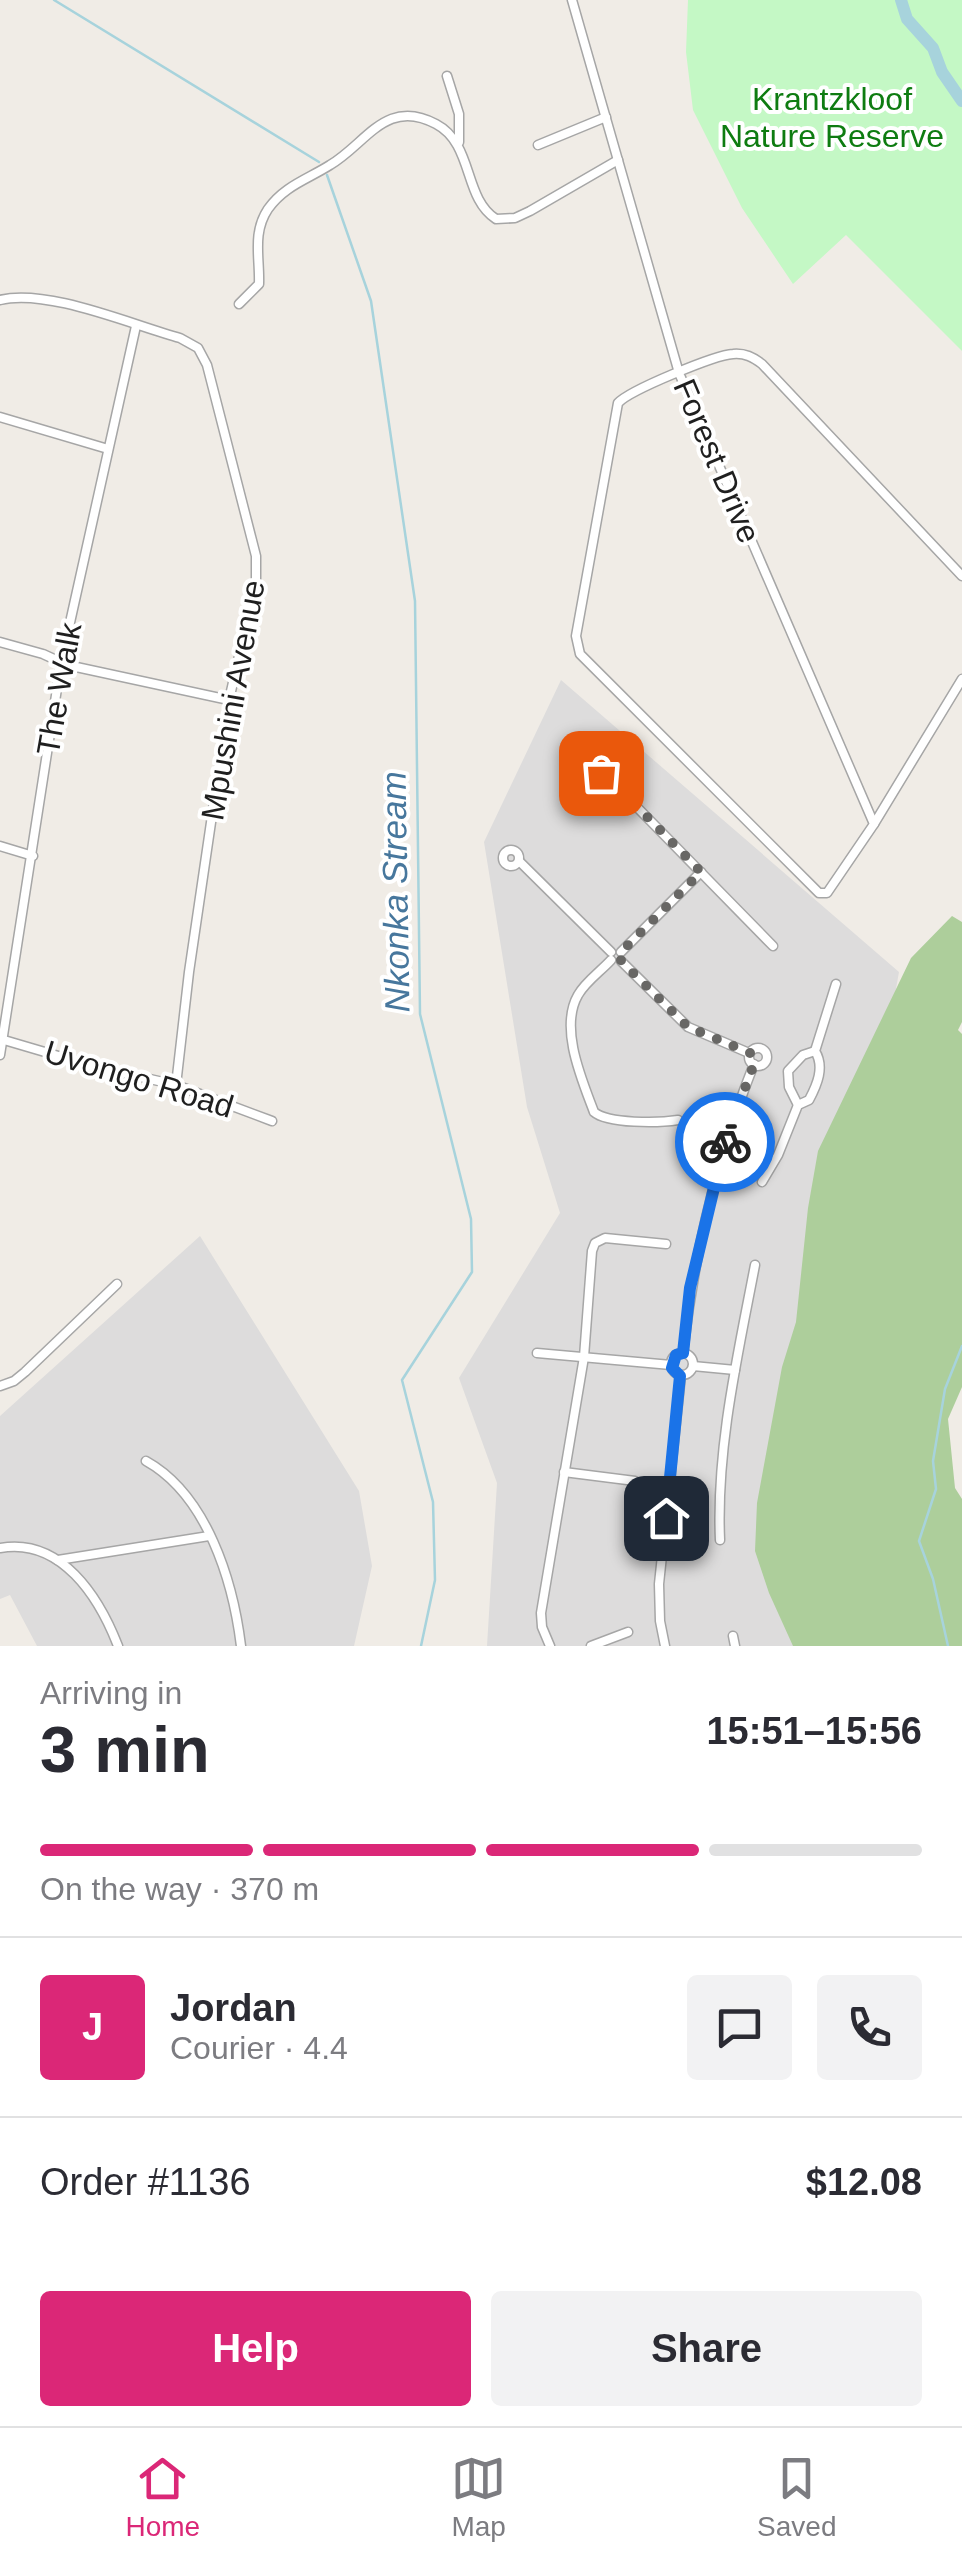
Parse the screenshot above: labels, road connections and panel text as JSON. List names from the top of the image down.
{
  "streets": {
    "street": [
      "Forest Drive",
      "The Walk",
      "Mpushini Avenue",
      "Uvongo Road"
    ]
  },
  "crossings": [
    ["The Walk", "Mpushini Avenue"],
    ["The Walk", "Uvongo Road"],
    ["Mpushini Avenue", "Uvongo Road"]
  ],
  "water": ["Nkonka Stream"],
  "parks": ["Krantzkloof Nature Reserve"],
  "page": {
    "heading": ["3 min", "Arriving in", "15:51–15:56"],
    "panel": [
      "Jordan",
      "Courier · 4.4",
      "Order #1136",
      "$12.08"
    ],
    "bar": "On the way · 370 m",
    "round": "J",
    "buttons": ["Help", "Share"],
    "tabs": ["Home", "Map", "Saved"]
  }
}
